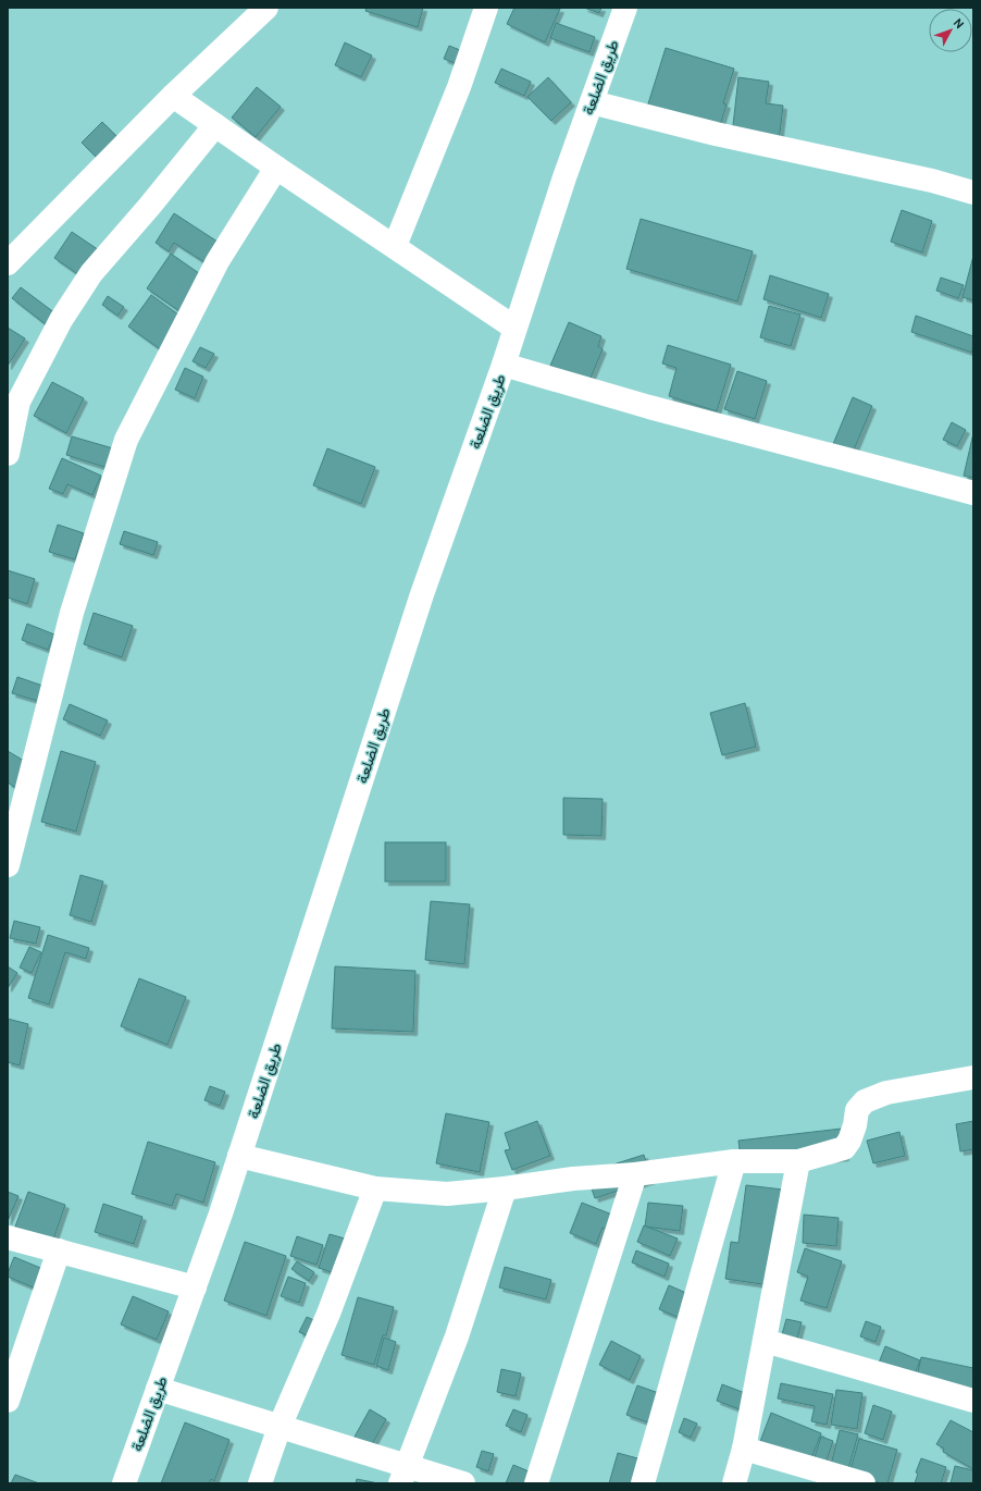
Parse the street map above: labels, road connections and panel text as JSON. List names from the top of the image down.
{
  "streets": {
    "street": ["طريق الضلعة"]
  },
  "north": "top right"
}
